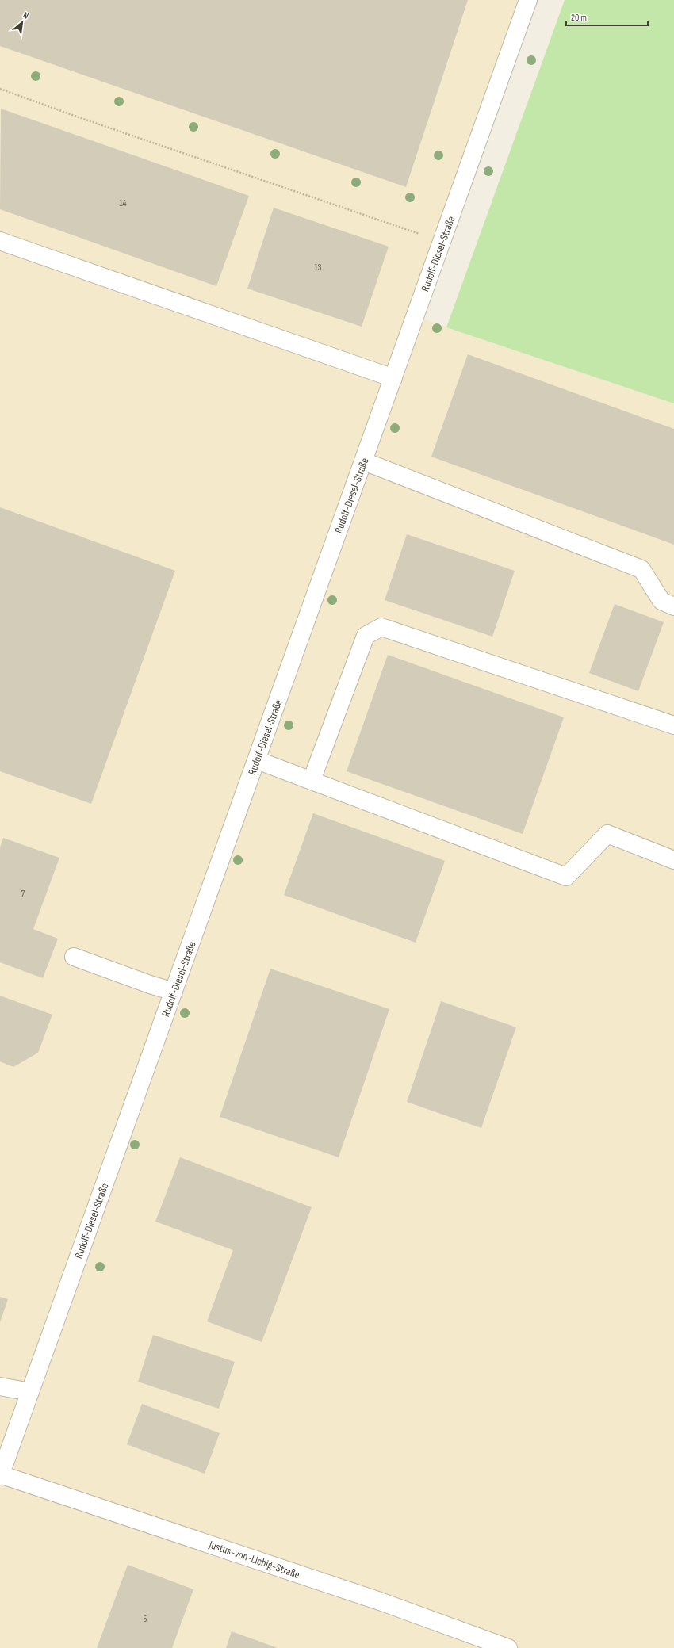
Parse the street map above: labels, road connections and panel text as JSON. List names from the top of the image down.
{
  "streets": {
    "street": ["Rudolf-Diesel-Straße", "Justus-von-Liebig-Straße"]
  },
  "crossings": [
    ["Rudolf-Diesel-Straße", "Justus-von-Liebig-Straße"]
  ],
  "house_numbers": [
    "14",
    "13",
    "7",
    "5"
  ],
  "scale_bar": "20 m",
  "north": "top right"
}
